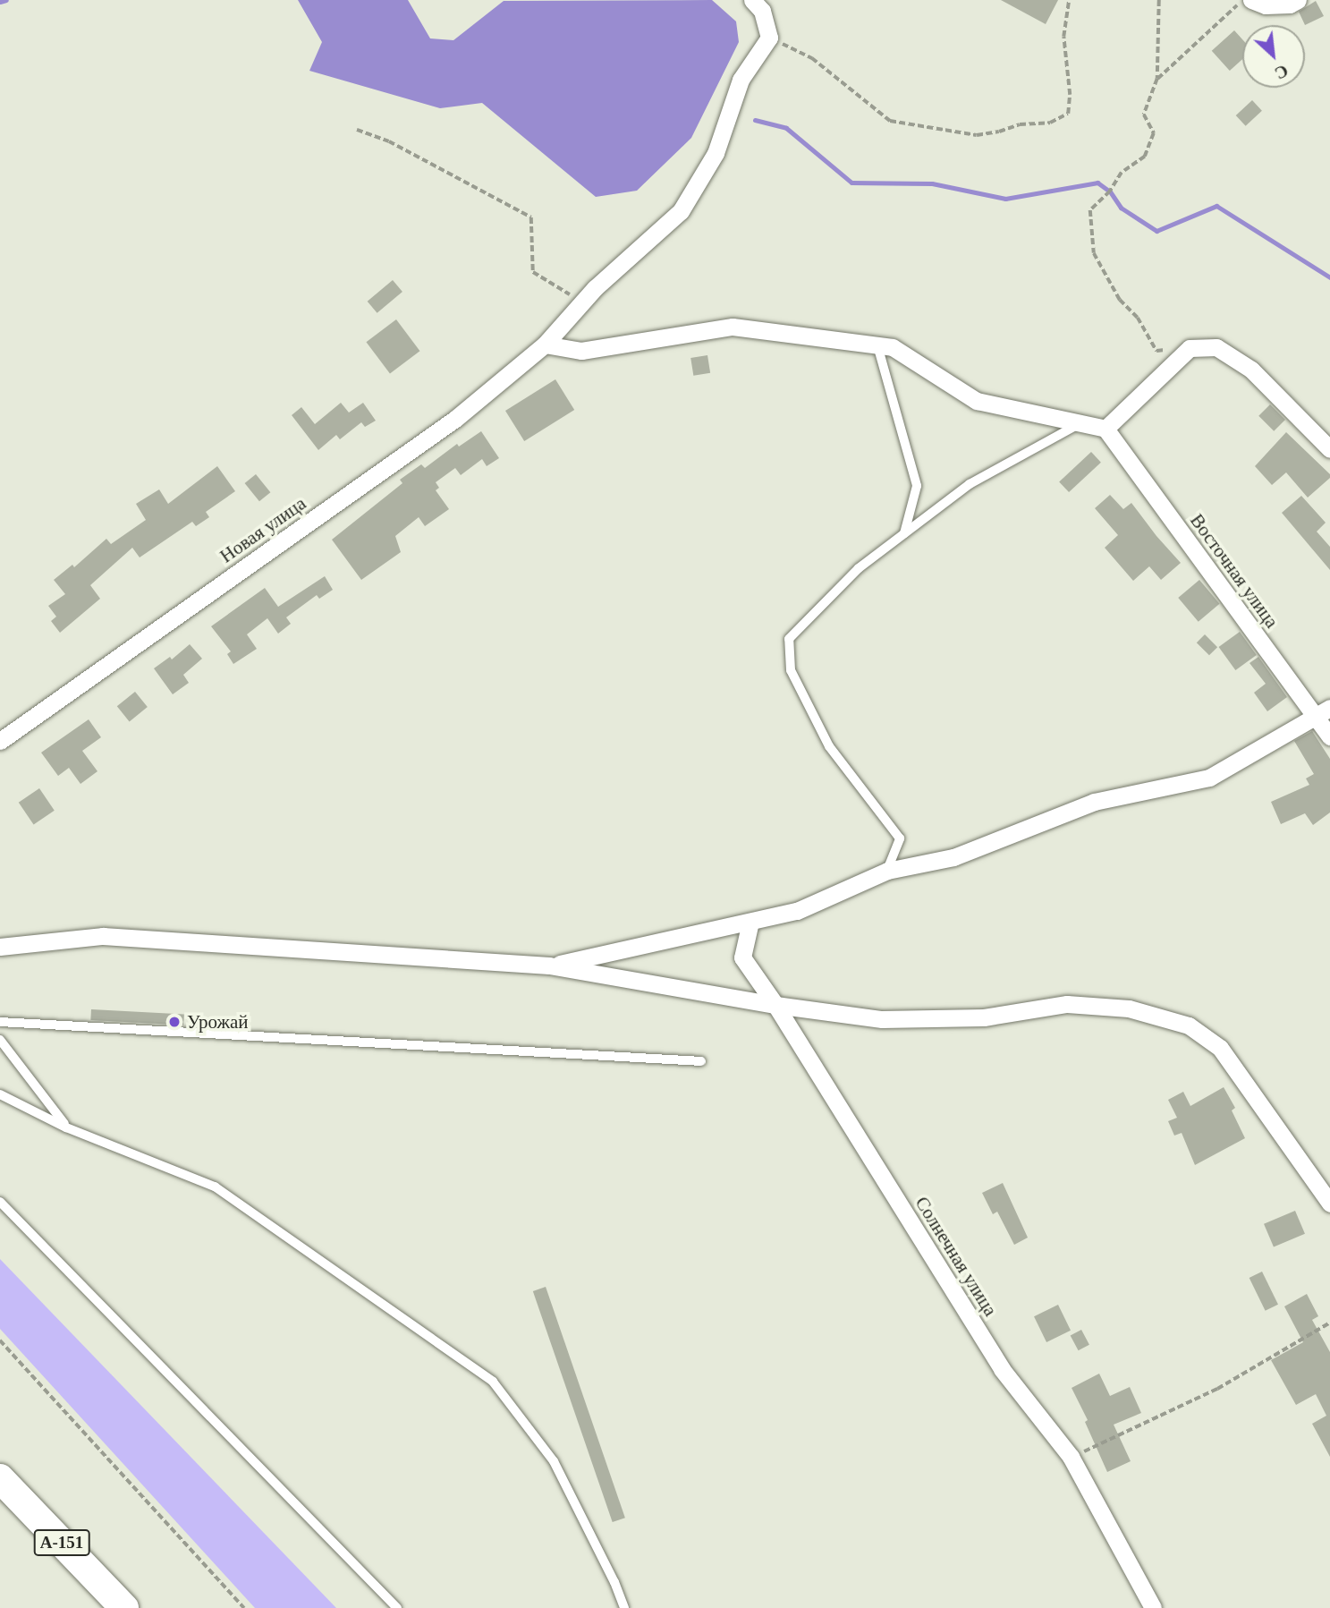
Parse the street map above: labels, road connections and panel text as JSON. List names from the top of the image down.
{
  "streets": {
    "highway": ["А-151"],
    "street": ["Новая улица", "Восточная улица", "Солнечная улица"]
  },
  "places": ["Урожай"],
  "north": "bottom right"
}
